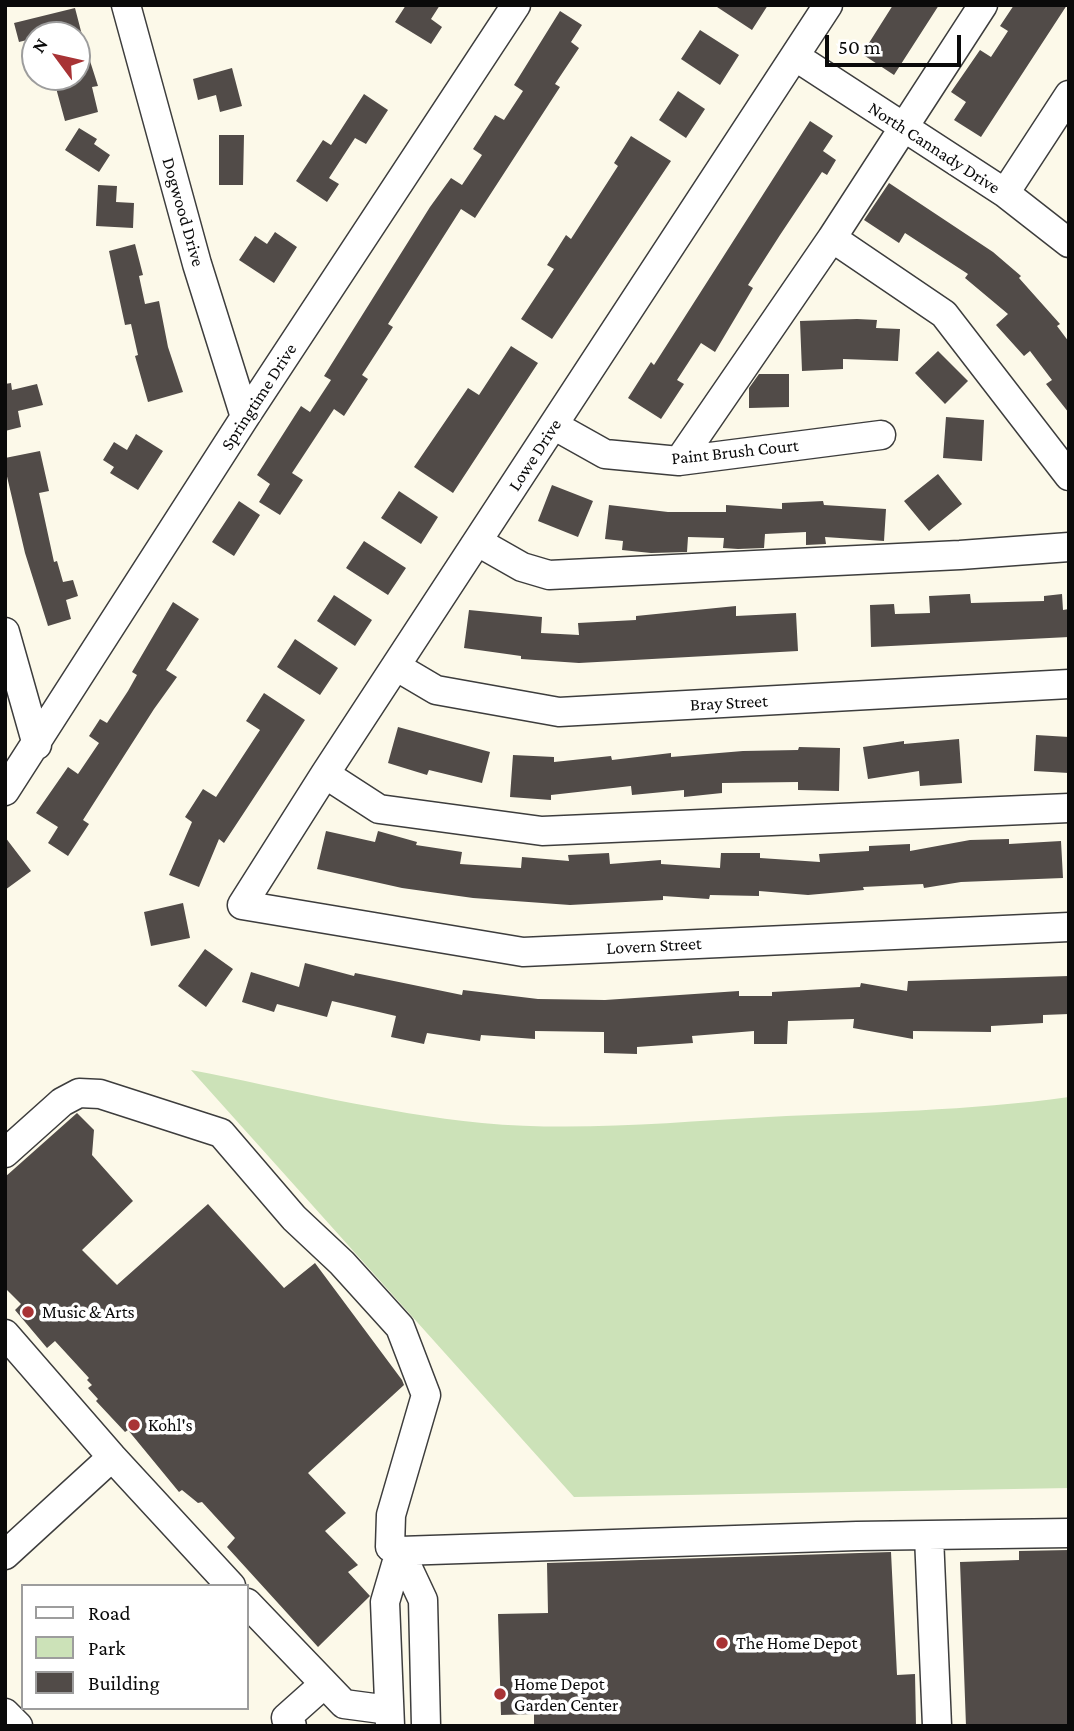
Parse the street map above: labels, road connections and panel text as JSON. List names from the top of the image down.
{
  "streets": {
    "street": [
      "North Cannady Drive",
      "Dogwood Drive",
      "Springtime Drive",
      "Paint Brush Court",
      "Lowe Drive",
      "Bray Street",
      "Lovern Street"
    ]
  },
  "crossings": [
    ["North Cannady Drive", "Lowe Drive"],
    ["Dogwood Drive", "Springtime Drive"],
    ["Paint Brush Court", "Lowe Drive"],
    ["Lowe Drive", "Bray Street"],
    ["Lowe Drive", "Lovern Street"]
  ],
  "places": [
    "Music & Arts",
    "Kohl's",
    "The Home Depot",
    "Home Depot Garden Center"
  ],
  "legend": ["Road", "Park", "Building"],
  "scale_bar": "50 m",
  "north": "top left"
}
